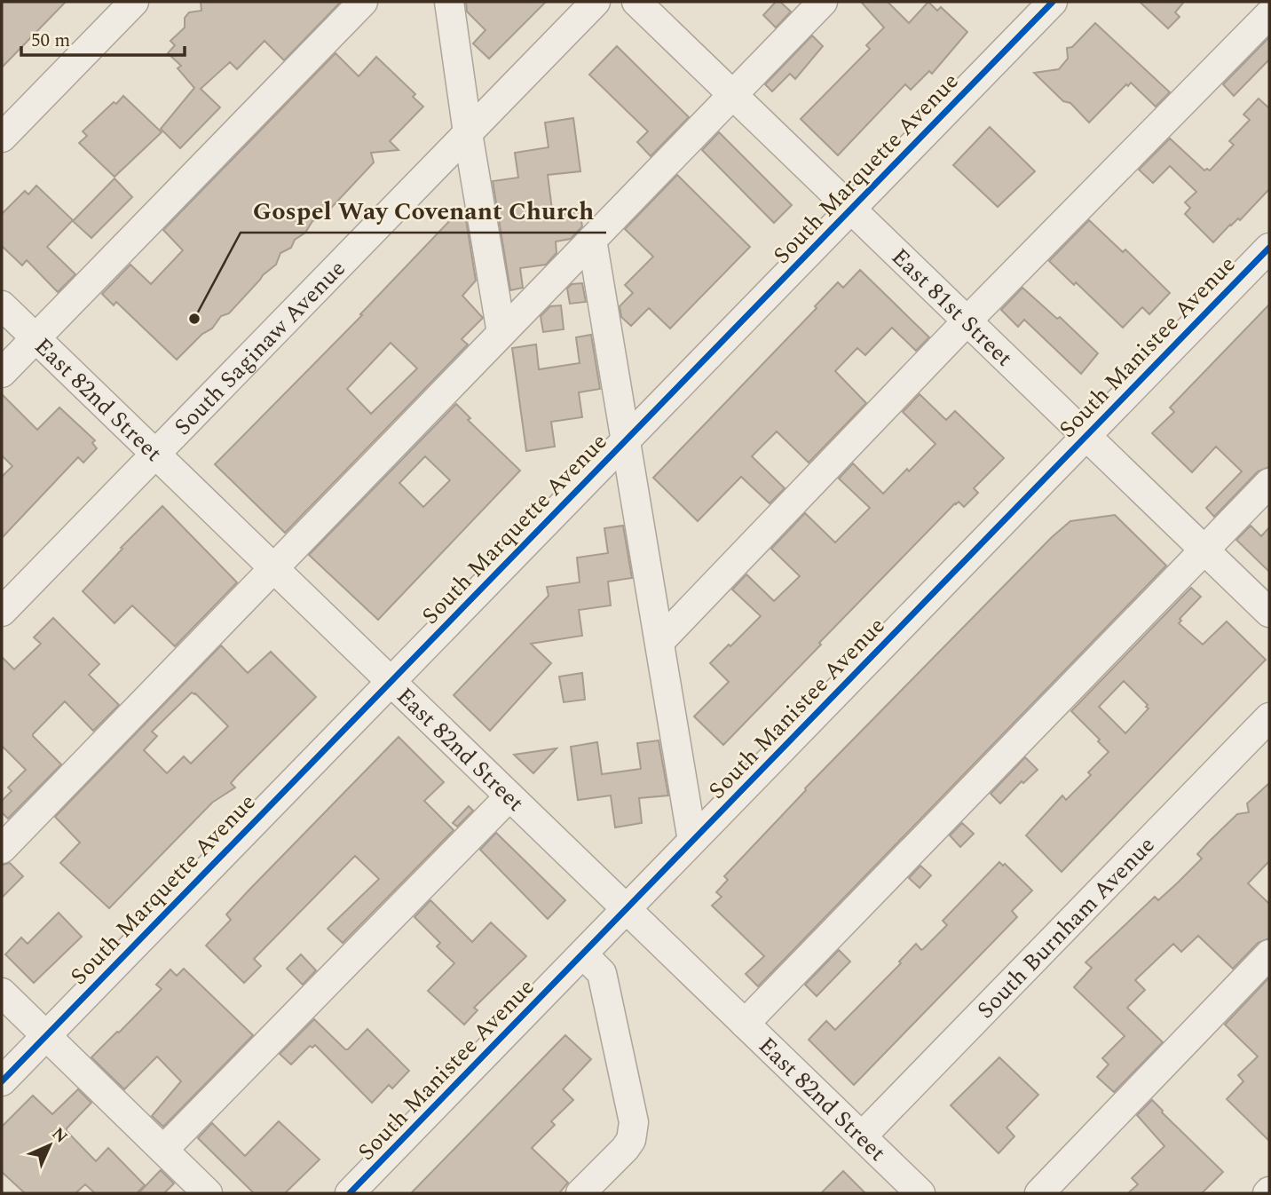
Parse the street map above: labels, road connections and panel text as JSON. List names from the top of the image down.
{
  "streets": {
    "street": [
      "South Marquette Avenue",
      "East 81st Street",
      "South Saginaw Avenue",
      "South Manistee Avenue",
      "East 82nd Street",
      "South Burnham Avenue"
    ]
  },
  "crossings": [
    ["South Marquette Avenue", "East 81st Street"],
    ["South Marquette Avenue", "East 82nd Street"],
    ["East 81st Street", "South Manistee Avenue"],
    ["South Saginaw Avenue", "East 82nd Street"],
    ["South Manistee Avenue", "East 82nd Street"],
    ["East 82nd Street", "South Burnham Avenue"]
  ],
  "places": ["Gospel Way Covenant Church"],
  "scale_bar": "50 m",
  "north": "top right"
}
